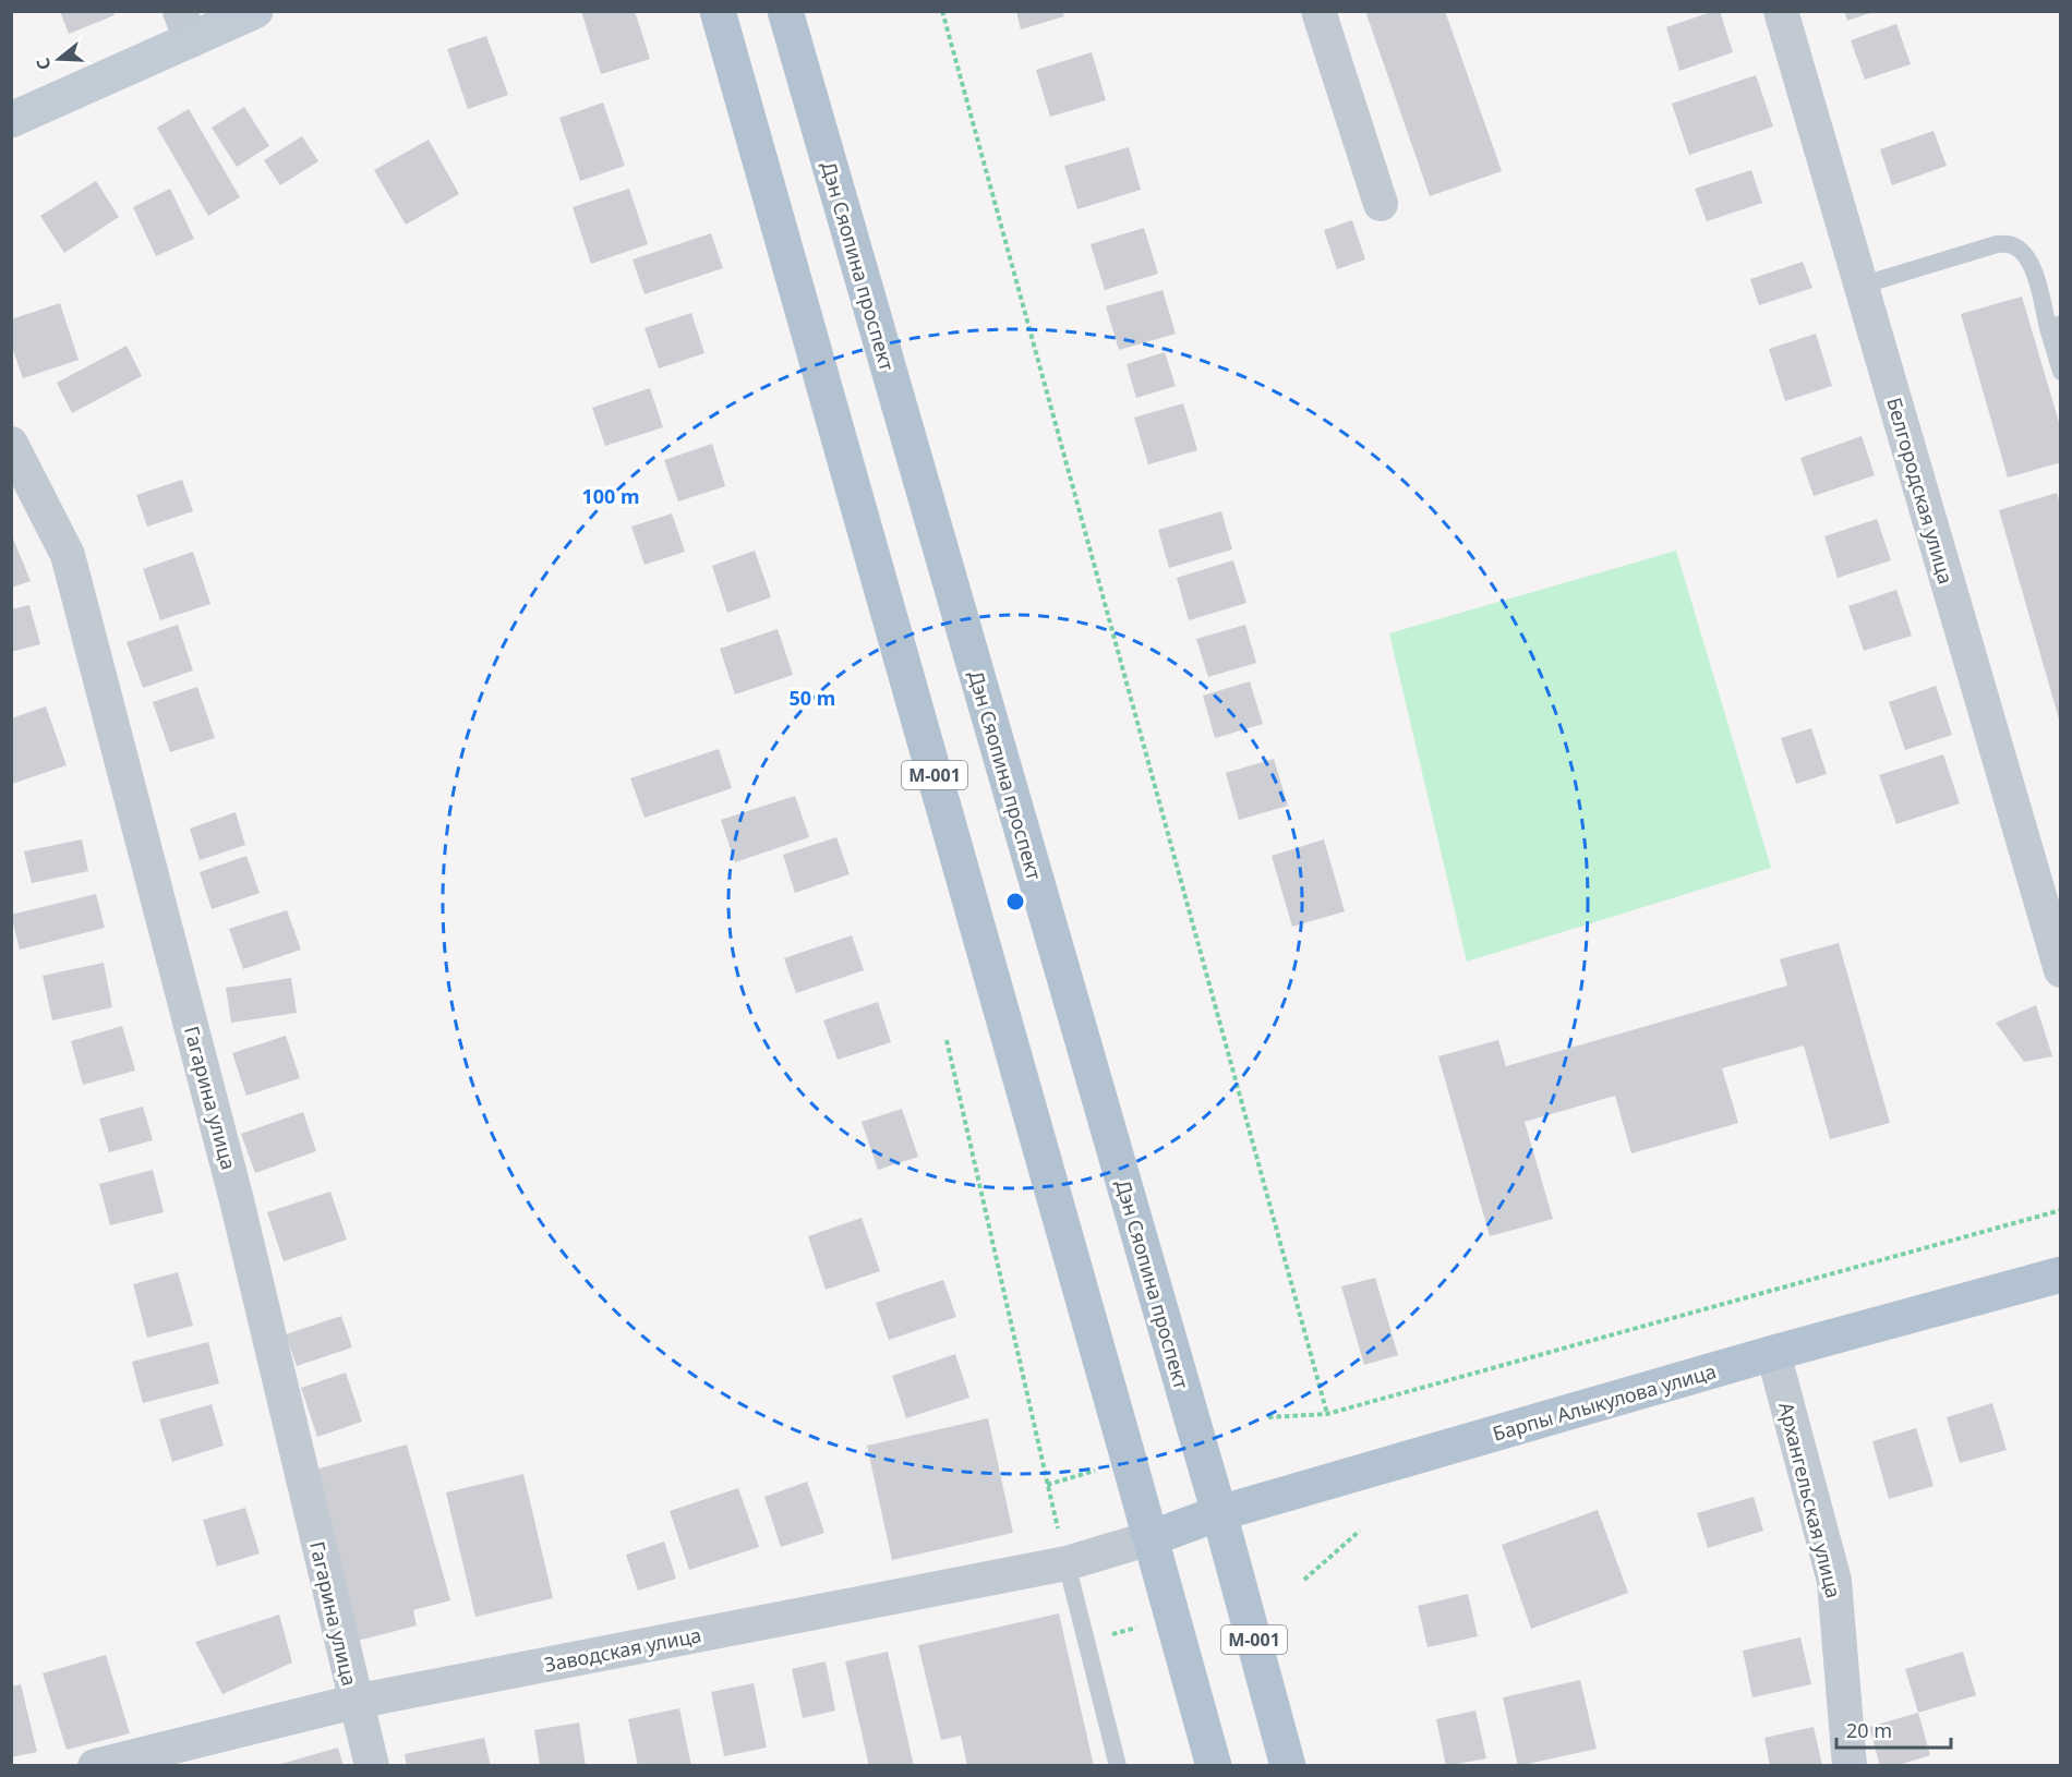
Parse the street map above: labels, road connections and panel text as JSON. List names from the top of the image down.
{
  "streets": {
    "main road": ["Дэн Сяопина проспект", "M-001", "Барпы Алыкулова улица"],
    "street": [
      "Белгородская улица",
      "Гагарина улица",
      "Архангельская улица",
      "Заводская улица"
    ]
  },
  "crossings": [
    ["Дэн Сяопина проспект", "Барпы Алыкулова улица"],
    ["M-001", "Барпы Алыкулова улица"],
    ["M-001", "Заводская улица"],
    ["Гагарина улица", "Заводская улица"],
    ["Барпы Алыкулова улица", "Архангельская улица"],
    ["Барпы Алыкулова улица", "Заводская улица"]
  ],
  "scale_bar": "20 m",
  "north": "left",
  "rings": ["100 m", "50 m"]
}
